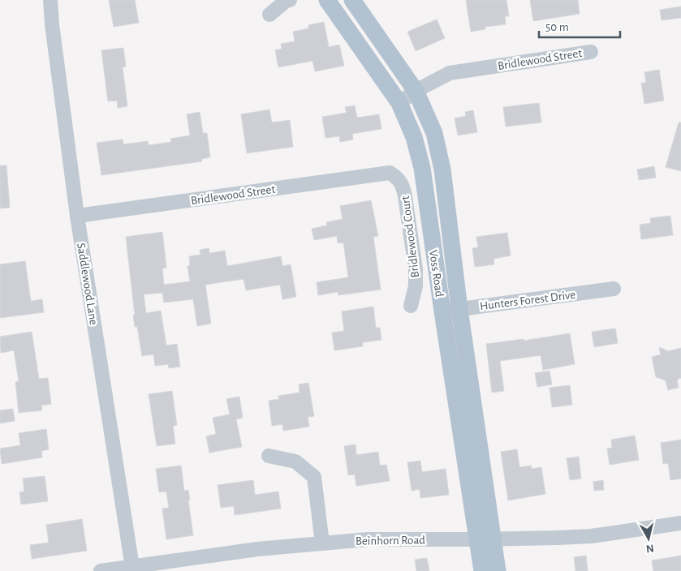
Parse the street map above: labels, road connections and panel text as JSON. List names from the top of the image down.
{
  "streets": {
    "main road": ["Voss Road"],
    "street": [
      "Bridlewood Street",
      "Bridlewood Court",
      "Saddlewood Lane",
      "Hunters Forest Drive",
      "Beinhorn Road"
    ]
  },
  "crossings": [
    ["Bridlewood Street", "Bridlewood Court"],
    ["Bridlewood Street", "Voss Road"],
    ["Bridlewood Street", "Saddlewood Lane"],
    ["Voss Road", "Hunters Forest Drive"],
    ["Voss Road", "Beinhorn Road"],
    ["Saddlewood Lane", "Beinhorn Road"]
  ],
  "scale_bar": "50 m",
  "north": "bottom"
}
